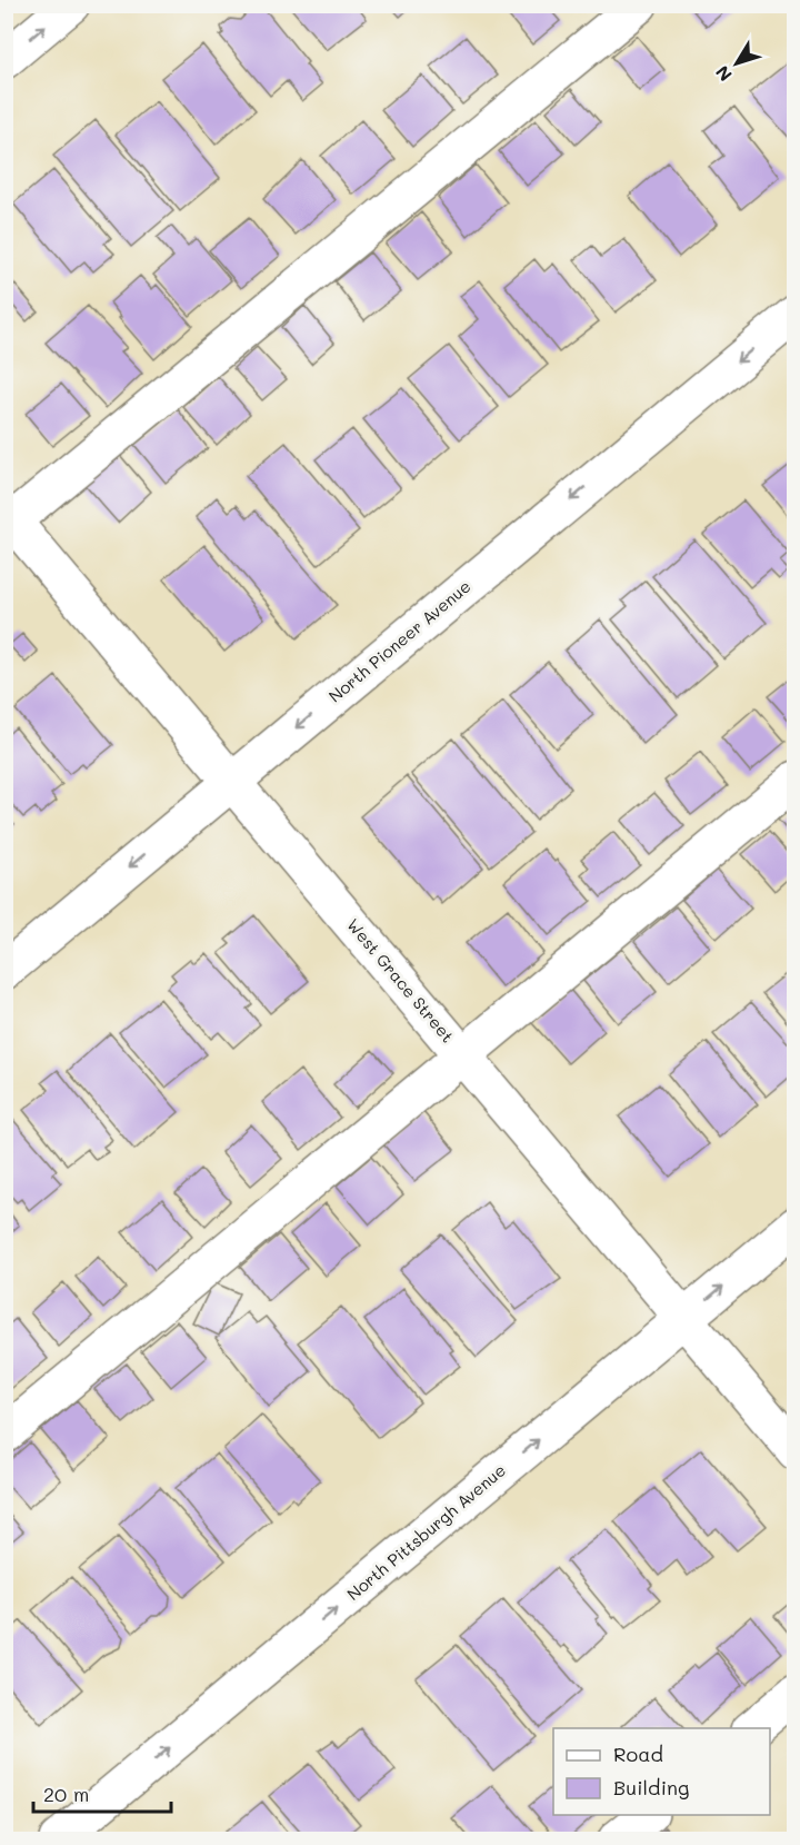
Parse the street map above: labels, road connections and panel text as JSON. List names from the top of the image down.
{
  "streets": {
    "street": ["North Pioneer Avenue", "West Grace Street", "North Pittsburgh Avenue"]
  },
  "crossings": [
    ["North Pioneer Avenue", "West Grace Street"],
    ["West Grace Street", "North Pittsburgh Avenue"]
  ],
  "one_way": ["North Pioneer Avenue", "North Pittsburgh Avenue"],
  "legend": ["Road", "Building"],
  "scale_bar": "20 m",
  "north": "bottom left"
}
